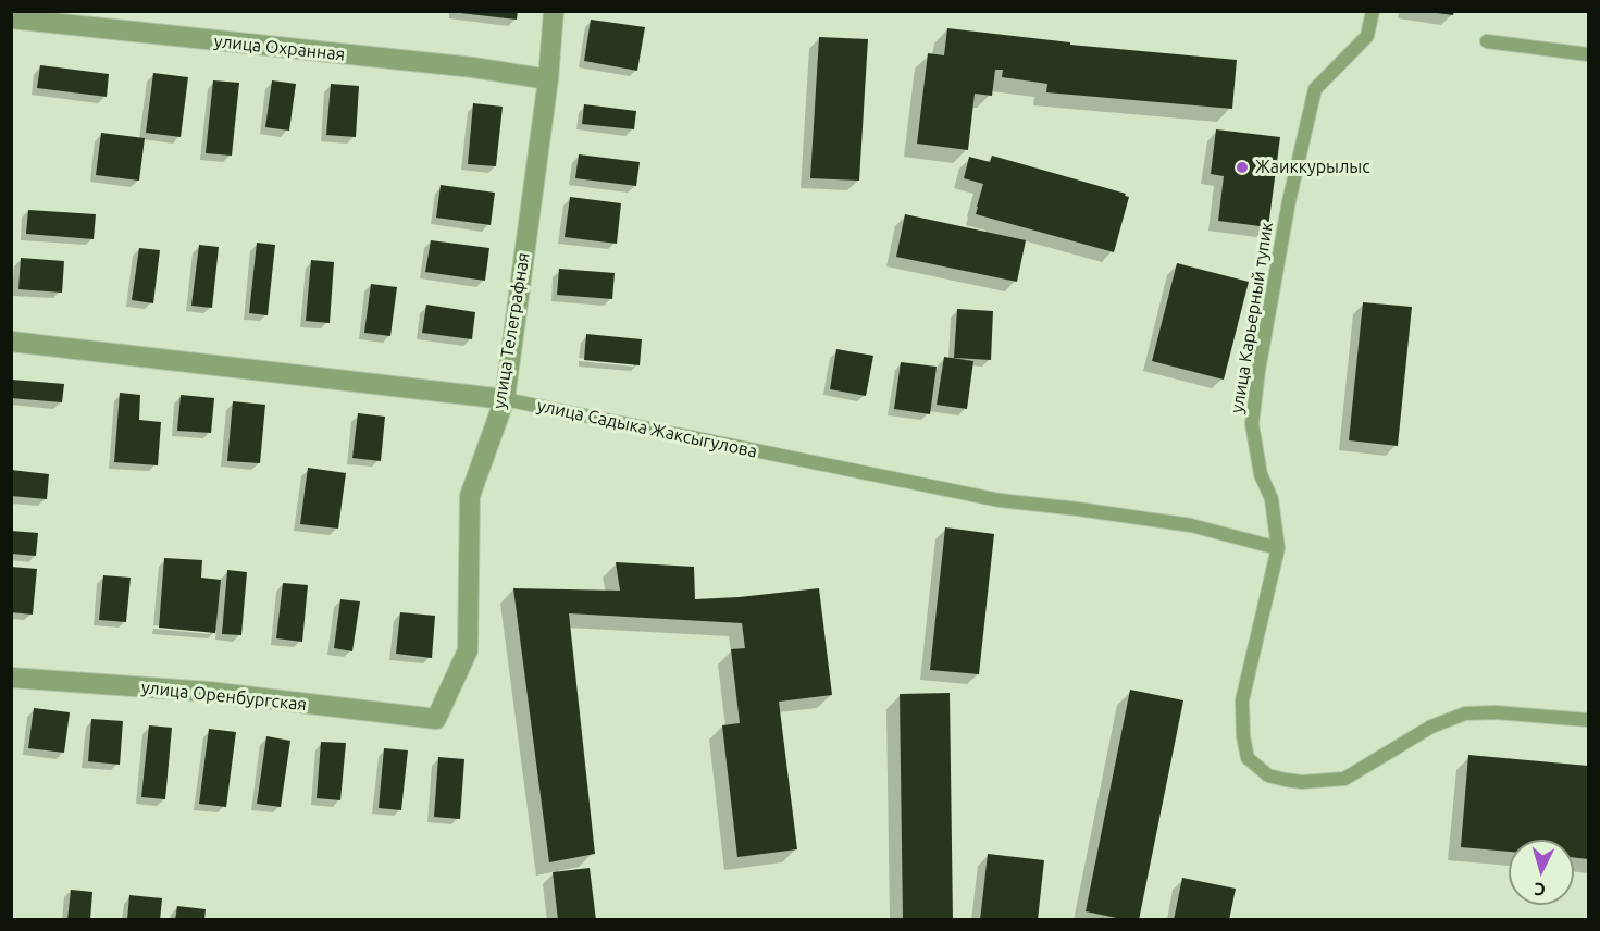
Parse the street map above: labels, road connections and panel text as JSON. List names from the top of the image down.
{
  "streets": {
    "street": [
      "улица Охранная",
      "улица Телеграфная",
      "улица Садыка Жаксыгулова",
      "улица Оренбургская"
    ],
    "lane": ["улица Карьерный тупик"]
  },
  "crossings": [
    ["улица Охранная", "улица Телеграфная"],
    ["улица Карьерный тупик", "улица Садыка Жаксыгулова"],
    ["улица Телеграфная", "улица Садыка Жаксыгулова"],
    ["улица Телеграфная", "улица Оренбургская"]
  ],
  "places": ["Жаиккурылыс"],
  "north": "bottom"
}
